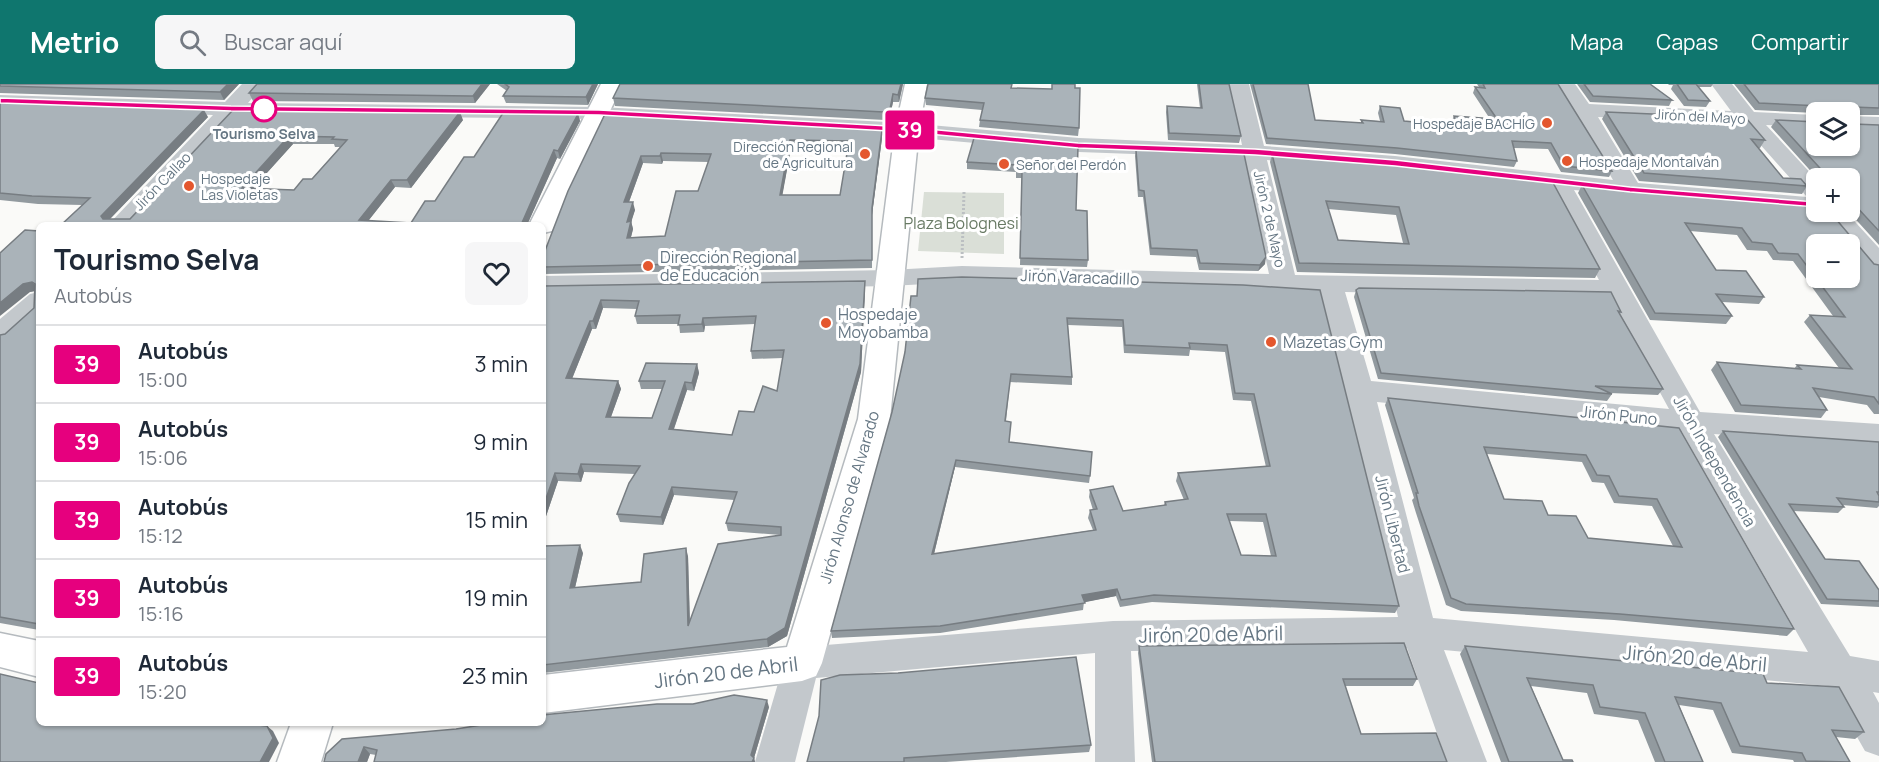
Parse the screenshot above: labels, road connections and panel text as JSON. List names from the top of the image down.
{
  "streets": {
    "main road": ["Jirón Alonso de Alvarado", "Jirón 20 de Abril"],
    "street": [
      "Jirón del Mayo",
      "Jirón Callao",
      "Jirón 2 de Mayo",
      "Jirón Varacadillo",
      "Jirón Puno",
      "Jirón Independencia",
      "Jirón Libertad"
    ]
  },
  "crossings": [
    ["Jirón 2 de Mayo", "Jirón Varacadillo"],
    ["Jirón Varacadillo", "Jirón Independencia"],
    ["Jirón Varacadillo", "Jirón Alonso de Alvarado"],
    ["Jirón Varacadillo", "Jirón Libertad"],
    ["Jirón Puno", "Jirón Independencia"],
    ["Jirón Puno", "Jirón Libertad"],
    ["Jirón Independencia", "Jirón 20 de Abril"],
    ["Jirón Alonso de Alvarado", "Jirón 20 de Abril"],
    ["Jirón Libertad", "Jirón 20 de Abril"]
  ],
  "parks": ["Plaza Bolognesi"],
  "places": [
    "Tourismo Selva",
    "Hospedaje BACHÍG",
    "Dirección Regional de Agricultura",
    "Hospedaje Montalván",
    "Señor del Perdón",
    "Hospedaje Las Violetas",
    "Dirección Regional de Educación",
    "Hospedaje Moyobamba",
    "Mazetas Gym"
  ],
  "lines": ["bus line 39"],
  "page": {
    "header": "Metrio",
    "search": "Buscar aquí",
    "nav": ["Mapa", "Capas", "Compartir"],
    "on_map": "39",
    "map_buttons": ["+", "−"],
    "heading": ["Tourismo Selva", "Autobús"],
    "list": [
      {
        "mark": "39",
        "name": "Autobús",
        "note": "15:00",
        "value": "3 min"
      },
      {
        "mark": "39",
        "name": "Autobús",
        "note": "15:06",
        "value": "9 min"
      },
      {
        "mark": "39",
        "name": "Autobús",
        "note": "15:12",
        "value": "15 min"
      },
      {
        "mark": "39",
        "name": "Autobús",
        "note": "15:16",
        "value": "19 min"
      },
      {
        "mark": "39",
        "name": "Autobús",
        "note": "15:20",
        "value": "23 min"
      }
    ]
  }
}
